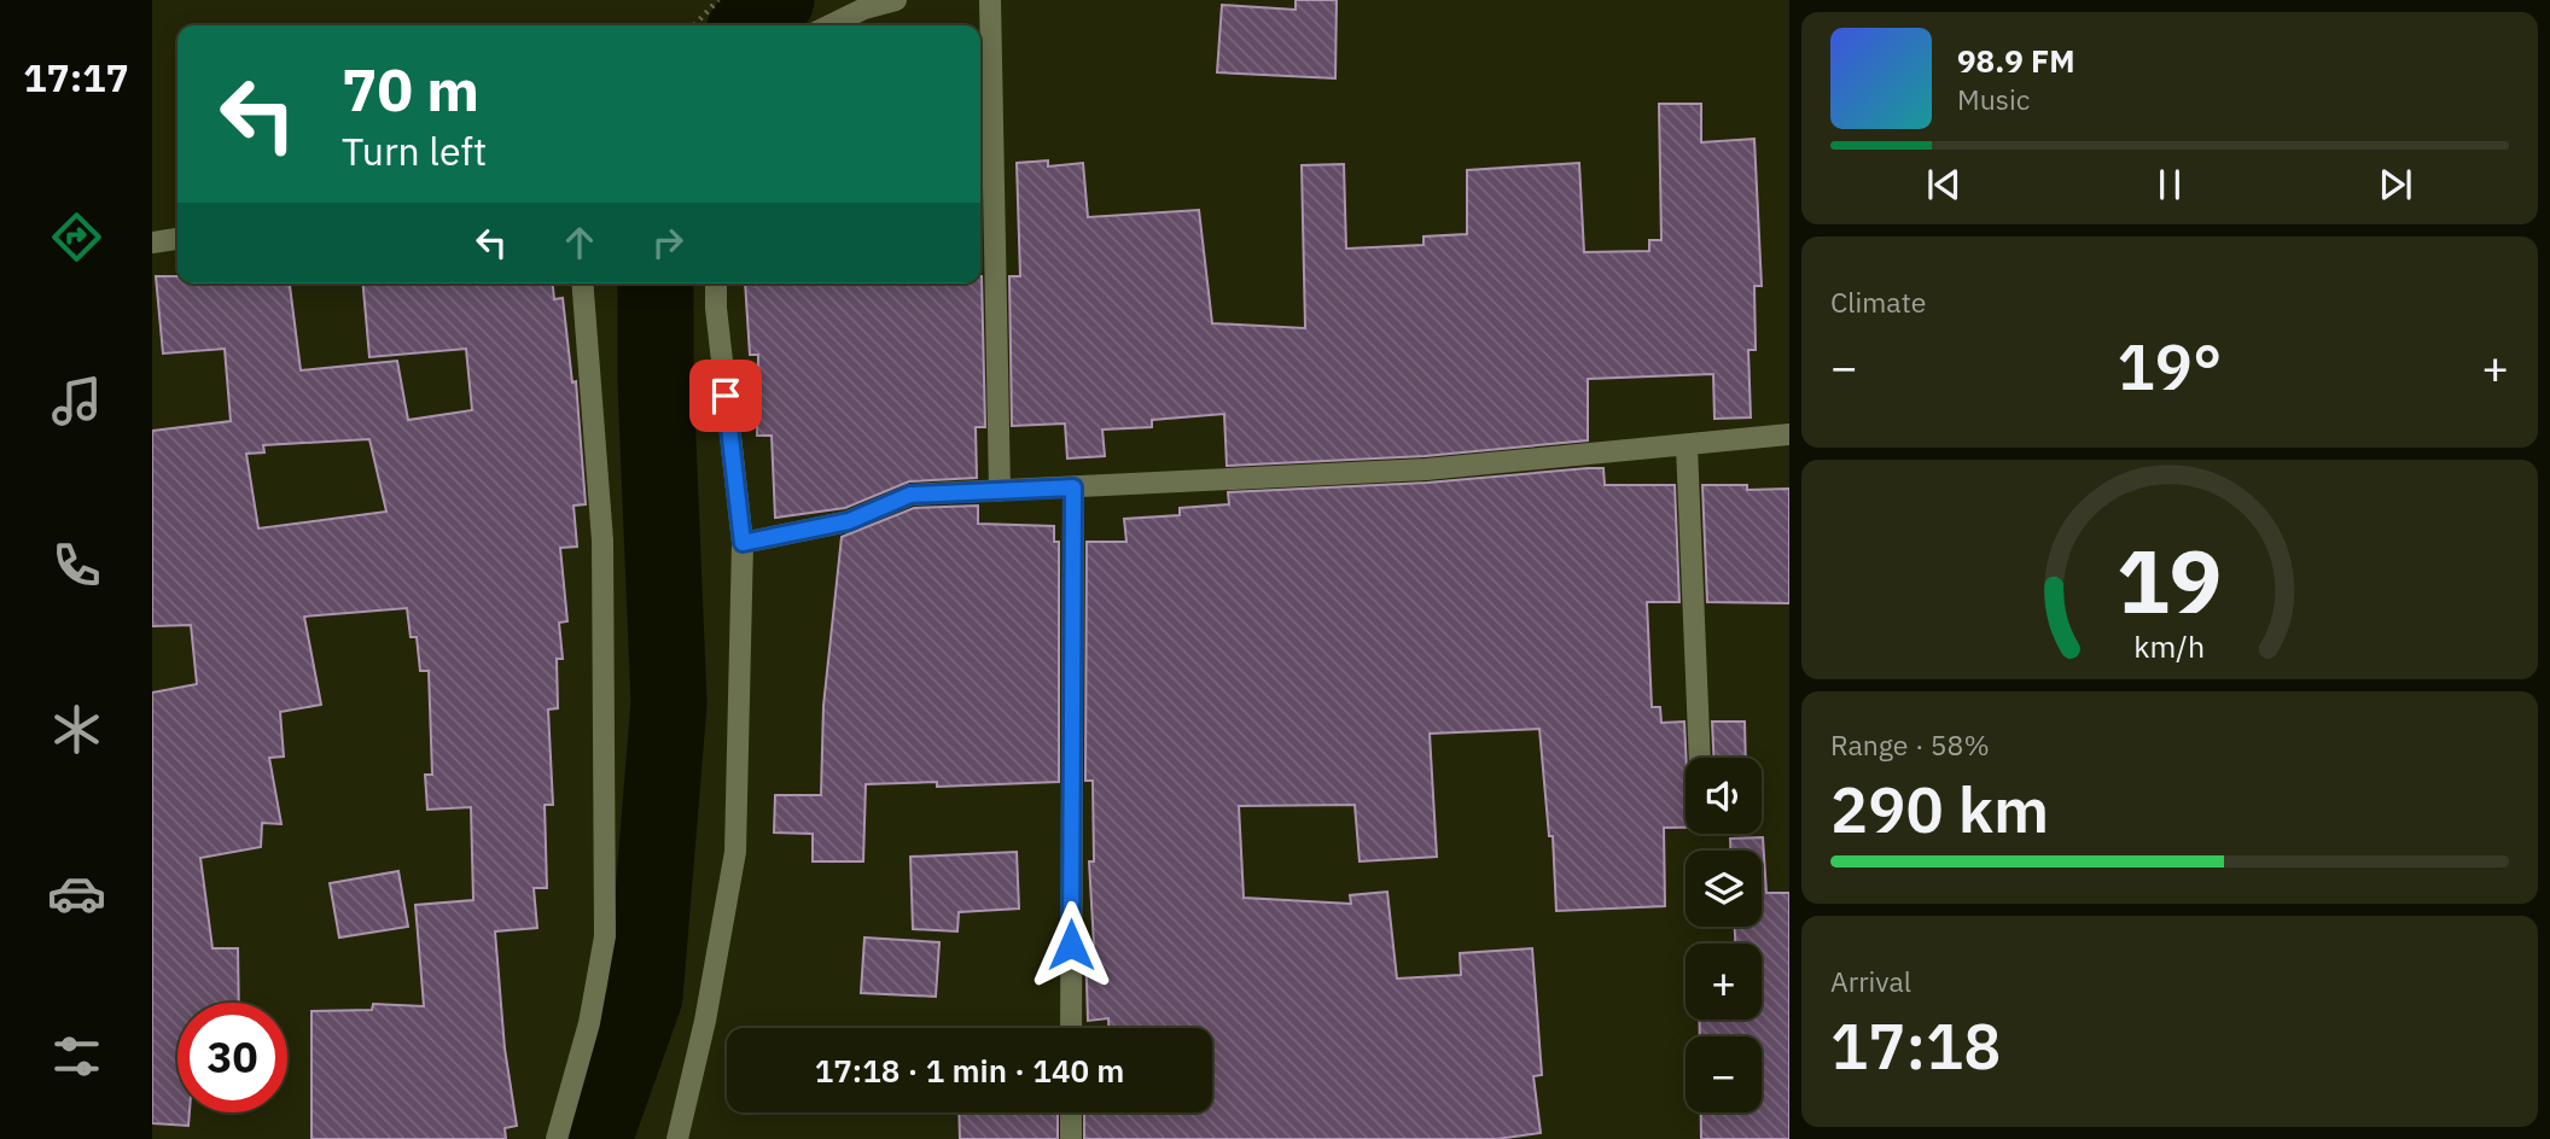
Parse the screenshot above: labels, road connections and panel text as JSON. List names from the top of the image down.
{
  "page": {
    "tabs": "17:17",
    "turn": ["70 m", "Turn left"],
    "song": ["98.9 FM", "Music"],
    "tile": [
      "Climate",
      ["Range · 58%", "290 km"],
      ["Arrival", "17:18"]
    ],
    "heat": ["−", "19°", "+"],
    "map_buttons": ["+", "−"],
    "limit": "30",
    "trip": "17:18 · 1 min · 140 m",
    "gauge": ["19", "km/h"]
  }
}
